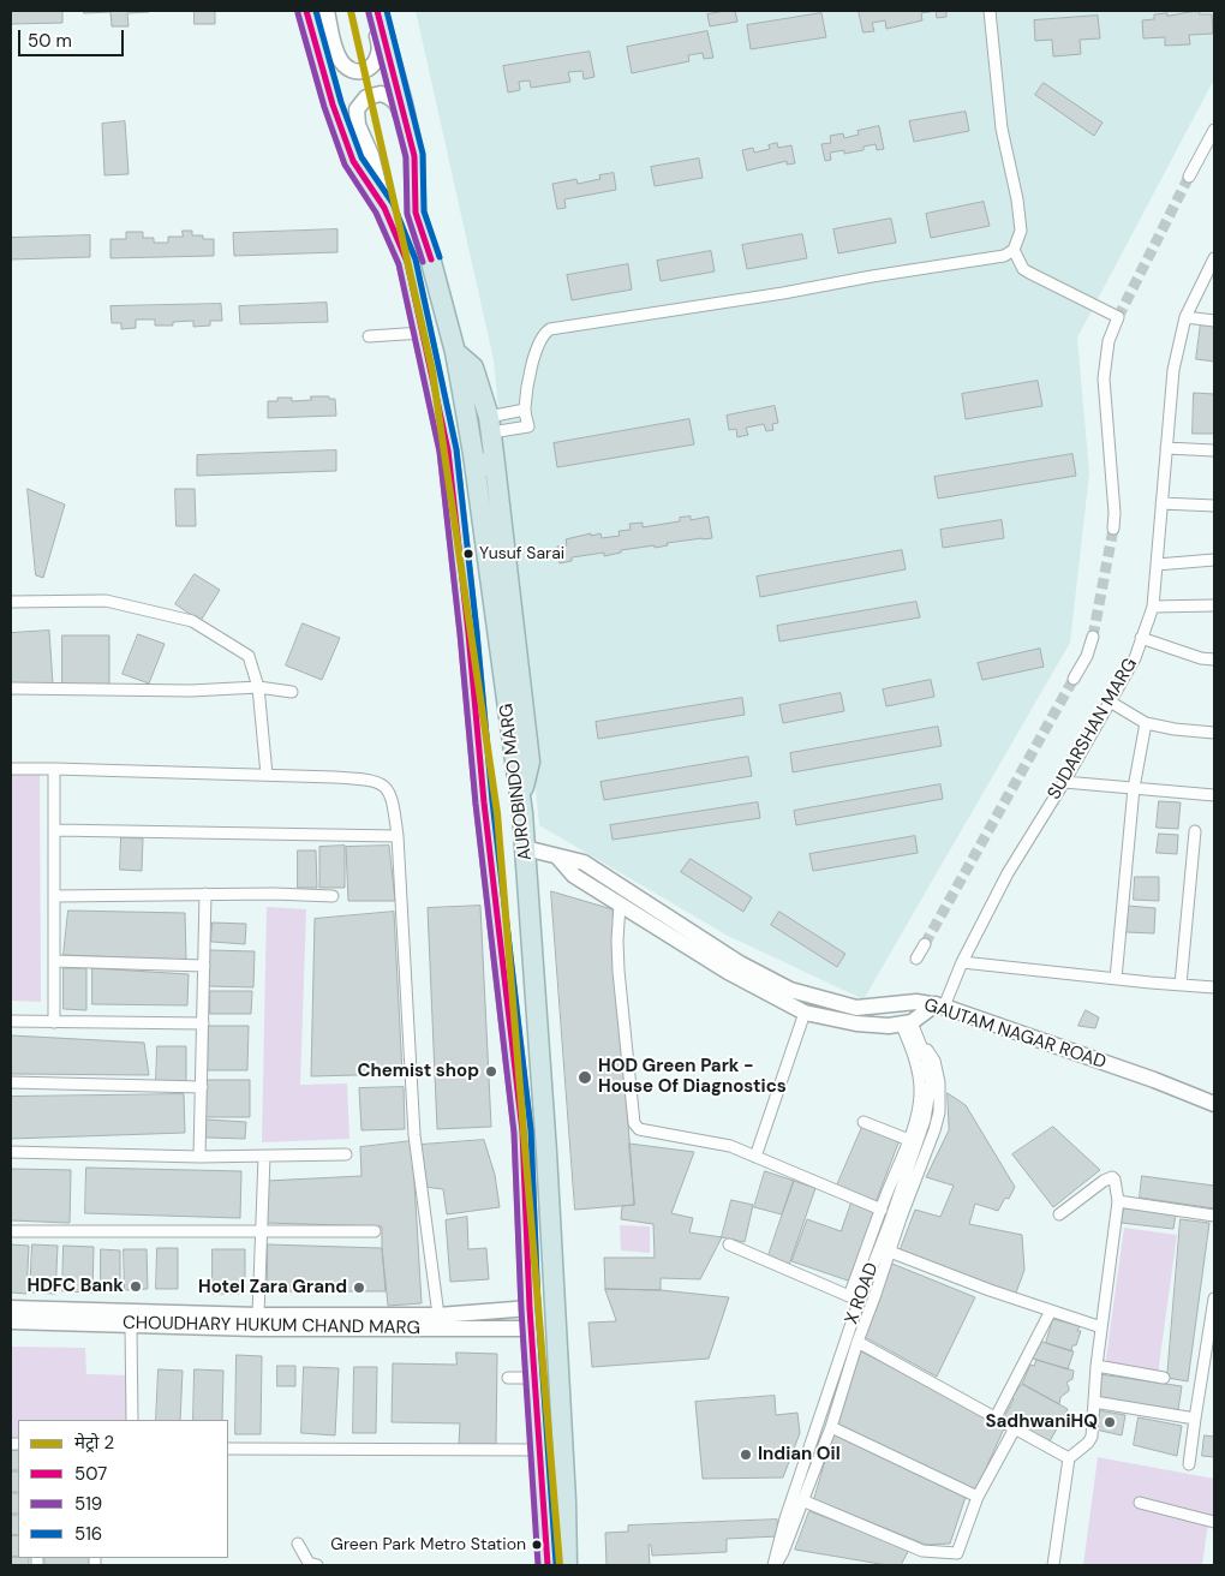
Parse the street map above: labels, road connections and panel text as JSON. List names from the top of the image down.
{
  "streets": {
    "highway": ["AUROBINDO MARG"],
    "street": [
      "SUDARSHAN MARG",
      "GAUTAM NAGAR ROAD",
      "X ROAD",
      "CHOUDHARY HUKUM CHAND MARG"
    ]
  },
  "crossings": [
    ["SUDARSHAN MARG", "GAUTAM NAGAR ROAD"],
    ["AUROBINDO MARG", "GAUTAM NAGAR ROAD"],
    ["AUROBINDO MARG", "CHOUDHARY HUKUM CHAND MARG"]
  ],
  "places": [
    "Yusuf Sarai",
    "Chemist shop",
    "HOD Green Park - House Of Diagnostics",
    "HDFC Bank",
    "Hotel Zara Grand",
    "SadhwaniHQ",
    "Indian Oil",
    "Green Park Metro Station"
  ],
  "lines": [
    "metro line 2",
    "transit line 507",
    "transit line 516",
    "transit line 519"
  ],
  "legend": [
    "मेट्रो 2",
    "507",
    "519",
    "516"
  ],
  "scale_bar": "50 m"
}
